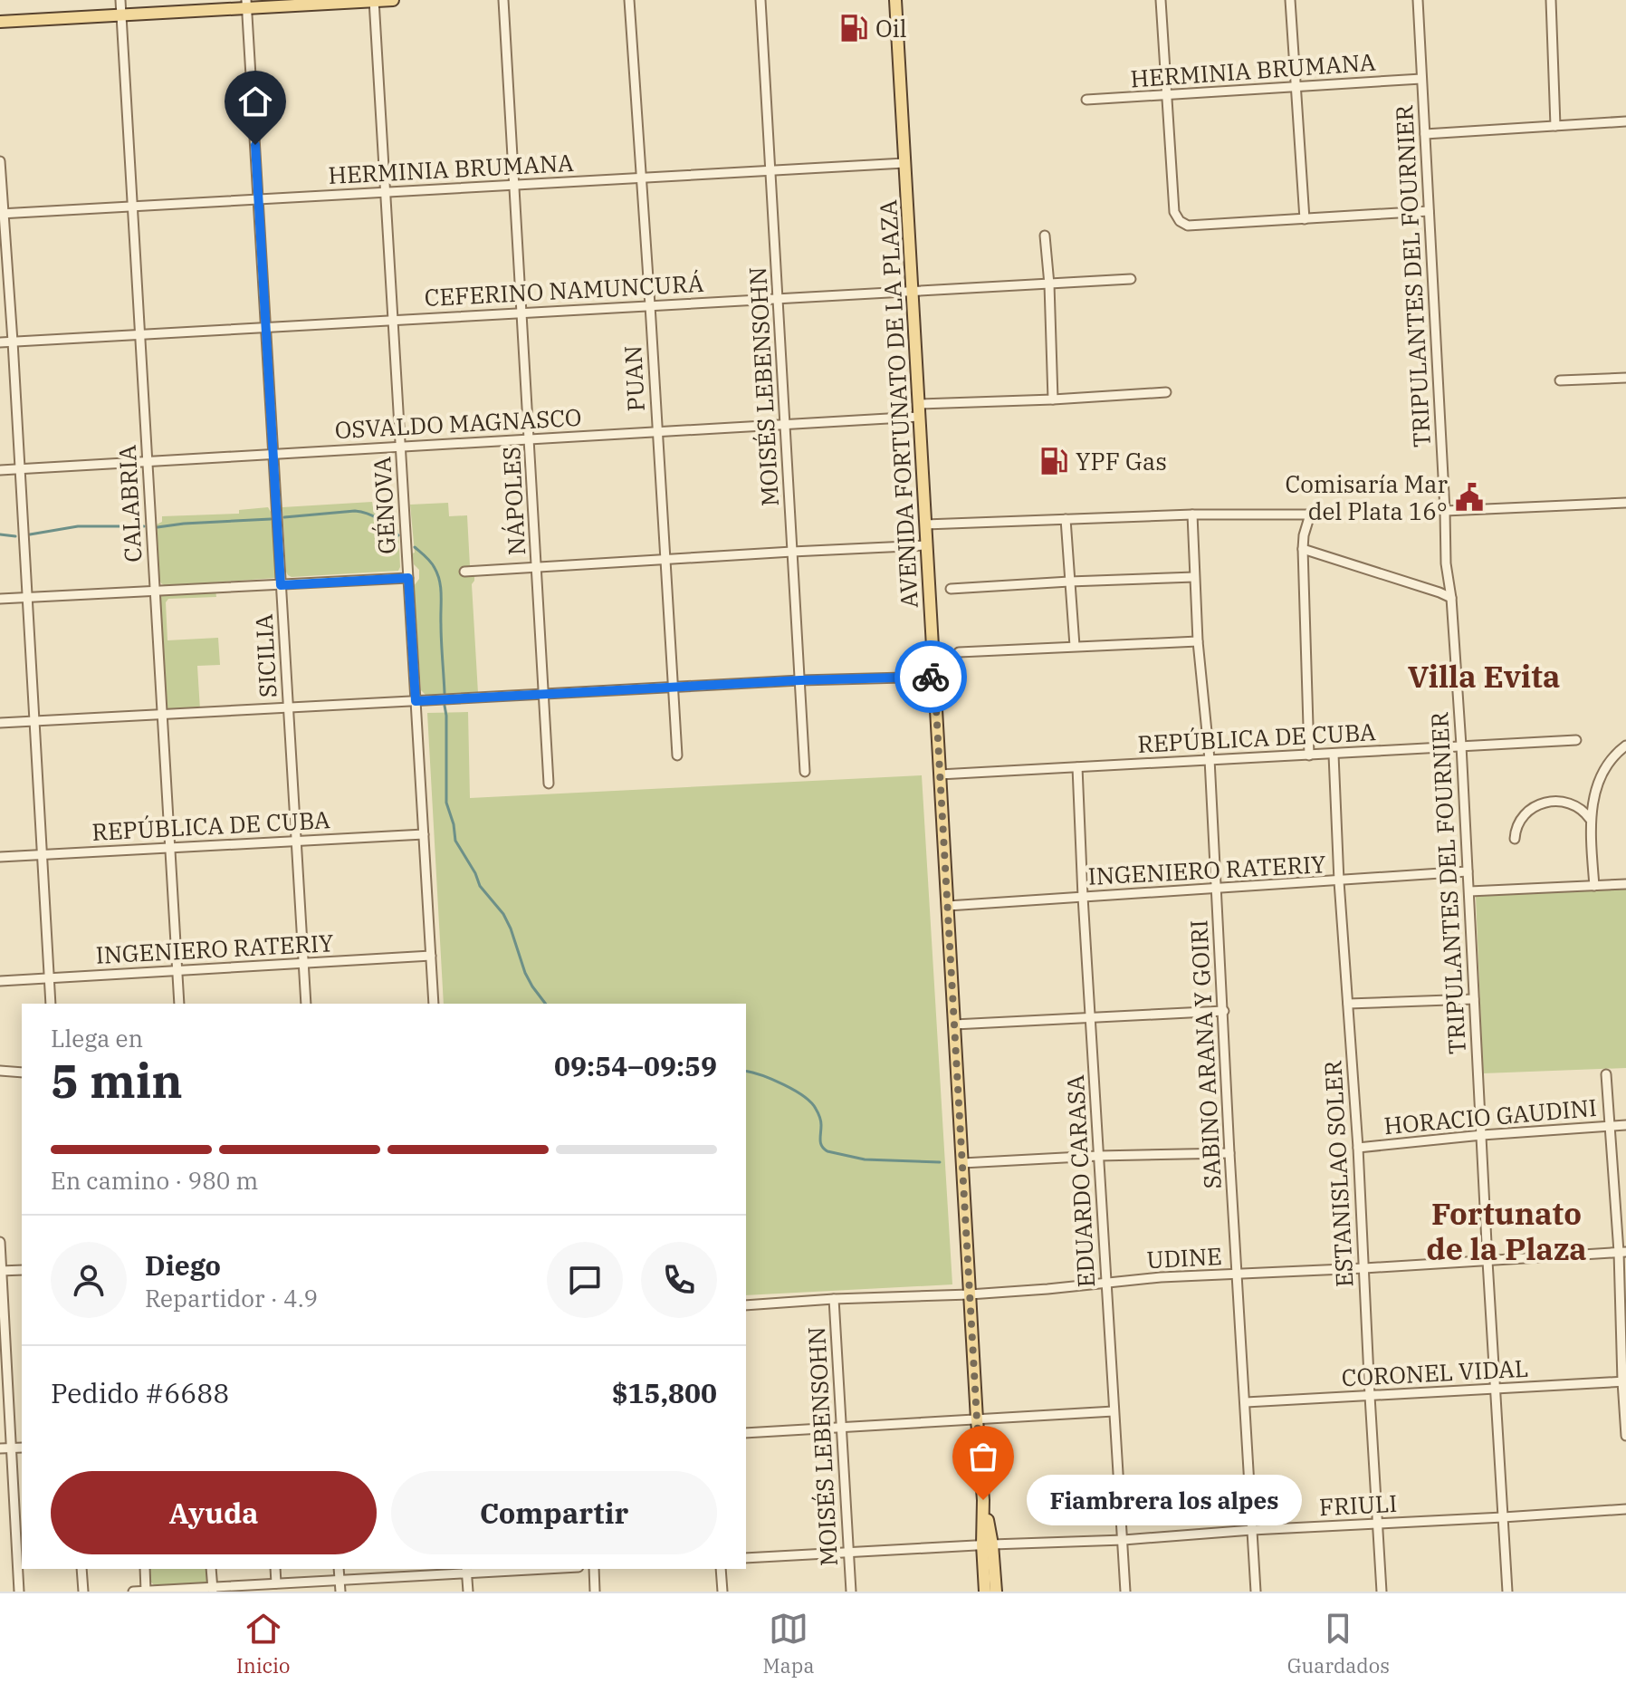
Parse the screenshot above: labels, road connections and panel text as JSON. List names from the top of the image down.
{
  "streets": {
    "main road": ["AVENIDA FORTUNATO DE LA PLAZA"],
    "street": [
      "HERMINIA BRUMANA",
      "TRIPULANTES DEL FOURNIER",
      "CEFERINO NAMUNCURÁ",
      "PUAN",
      "MOISÉS LEBENSOHN",
      "OSVALDO MAGNASCO",
      "NÁPOLES",
      "CALABRIA",
      "GÉNOVA",
      "SICILIA",
      "REPÚBLICA DE CUBA",
      "INGENIERO RATERIY",
      "SABINO ARANA Y GOIRI",
      "HORACIO GAUDINI",
      "ESTANISLAO SOLER",
      "EDUARDO CARASA",
      "UDINE",
      "CORONEL VIDAL",
      "FRIULI"
    ]
  },
  "crossings": [
    ["HERMINIA BRUMANA", "TRIPULANTES DEL FOURNIER"],
    ["HERMINIA BRUMANA", "PUAN"],
    ["HERMINIA BRUMANA", "MOISÉS LEBENSOHN"],
    ["HERMINIA BRUMANA", "AVENIDA FORTUNATO DE LA PLAZA"],
    ["HERMINIA BRUMANA", "NÁPOLES"],
    ["HERMINIA BRUMANA", "CALABRIA"],
    ["HERMINIA BRUMANA", "GÉNOVA"],
    ["HERMINIA BRUMANA", "SICILIA"],
    ["TRIPULANTES DEL FOURNIER", "REPÚBLICA DE CUBA"],
    ["TRIPULANTES DEL FOURNIER", "INGENIERO RATERIY"],
    ["TRIPULANTES DEL FOURNIER", "HORACIO GAUDINI"],
    ["TRIPULANTES DEL FOURNIER", "UDINE"],
    ["TRIPULANTES DEL FOURNIER", "CORONEL VIDAL"],
    ["TRIPULANTES DEL FOURNIER", "FRIULI"],
    ["CEFERINO NAMUNCURÁ", "PUAN"],
    ["CEFERINO NAMUNCURÁ", "MOISÉS LEBENSOHN"],
    ["CEFERINO NAMUNCURÁ", "AVENIDA FORTUNATO DE LA PLAZA"],
    ["CEFERINO NAMUNCURÁ", "NÁPOLES"],
    ["CEFERINO NAMUNCURÁ", "CALABRIA"],
    ["CEFERINO NAMUNCURÁ", "GÉNOVA"],
    ["CEFERINO NAMUNCURÁ", "SICILIA"],
    ["PUAN", "OSVALDO MAGNASCO"],
    ["MOISÉS LEBENSOHN", "OSVALDO MAGNASCO"],
    ["MOISÉS LEBENSOHN", "UDINE"],
    ["MOISÉS LEBENSOHN", "FRIULI"],
    ["AVENIDA FORTUNATO DE LA PLAZA", "OSVALDO MAGNASCO"],
    ["AVENIDA FORTUNATO DE LA PLAZA", "REPÚBLICA DE CUBA"],
    ["AVENIDA FORTUNATO DE LA PLAZA", "INGENIERO RATERIY"],
    ["AVENIDA FORTUNATO DE LA PLAZA", "UDINE"],
    ["AVENIDA FORTUNATO DE LA PLAZA", "FRIULI"],
    ["OSVALDO MAGNASCO", "NÁPOLES"],
    ["OSVALDO MAGNASCO", "CALABRIA"],
    ["OSVALDO MAGNASCO", "GÉNOVA"],
    ["OSVALDO MAGNASCO", "SICILIA"],
    ["CALABRIA", "REPÚBLICA DE CUBA"],
    ["CALABRIA", "INGENIERO RATERIY"],
    ["GÉNOVA", "REPÚBLICA DE CUBA"],
    ["GÉNOVA", "INGENIERO RATERIY"],
    ["SICILIA", "REPÚBLICA DE CUBA"],
    ["SICILIA", "INGENIERO RATERIY"],
    ["REPÚBLICA DE CUBA", "SABINO ARANA Y GOIRI"],
    ["REPÚBLICA DE CUBA", "ESTANISLAO SOLER"],
    ["REPÚBLICA DE CUBA", "EDUARDO CARASA"],
    ["INGENIERO RATERIY", "SABINO ARANA Y GOIRI"],
    ["INGENIERO RATERIY", "ESTANISLAO SOLER"],
    ["INGENIERO RATERIY", "EDUARDO CARASA"],
    ["SABINO ARANA Y GOIRI", "UDINE"],
    ["SABINO ARANA Y GOIRI", "CORONEL VIDAL"],
    ["SABINO ARANA Y GOIRI", "FRIULI"],
    ["HORACIO GAUDINI", "ESTANISLAO SOLER"],
    ["ESTANISLAO SOLER", "UDINE"],
    ["ESTANISLAO SOLER", "CORONEL VIDAL"],
    ["ESTANISLAO SOLER", "FRIULI"],
    ["EDUARDO CARASA", "UDINE"],
    ["EDUARDO CARASA", "FRIULI"]
  ],
  "districts": ["Villa Evita", "Fortunato de la Plaza"],
  "places": {
    "fuel station": ["Oil", "YPF Gas"],
    "public building": ["Comisaría Mar del Plata 16°"],
    "other": ["Fiambrera los alpes"]
  },
  "page": {
    "heading": ["5 min", "Llega en", "09:54–09:59"],
    "panel": [
      "Diego",
      "Repartidor · 4.9",
      "Pedido #6688",
      "$15,800"
    ],
    "bar": "En camino · 980 m",
    "buttons": ["Ayuda", "Compartir"],
    "bubble": "Fiambrera los alpes",
    "tabs": ["Inicio", "Mapa", "Guardados"]
  }
}
